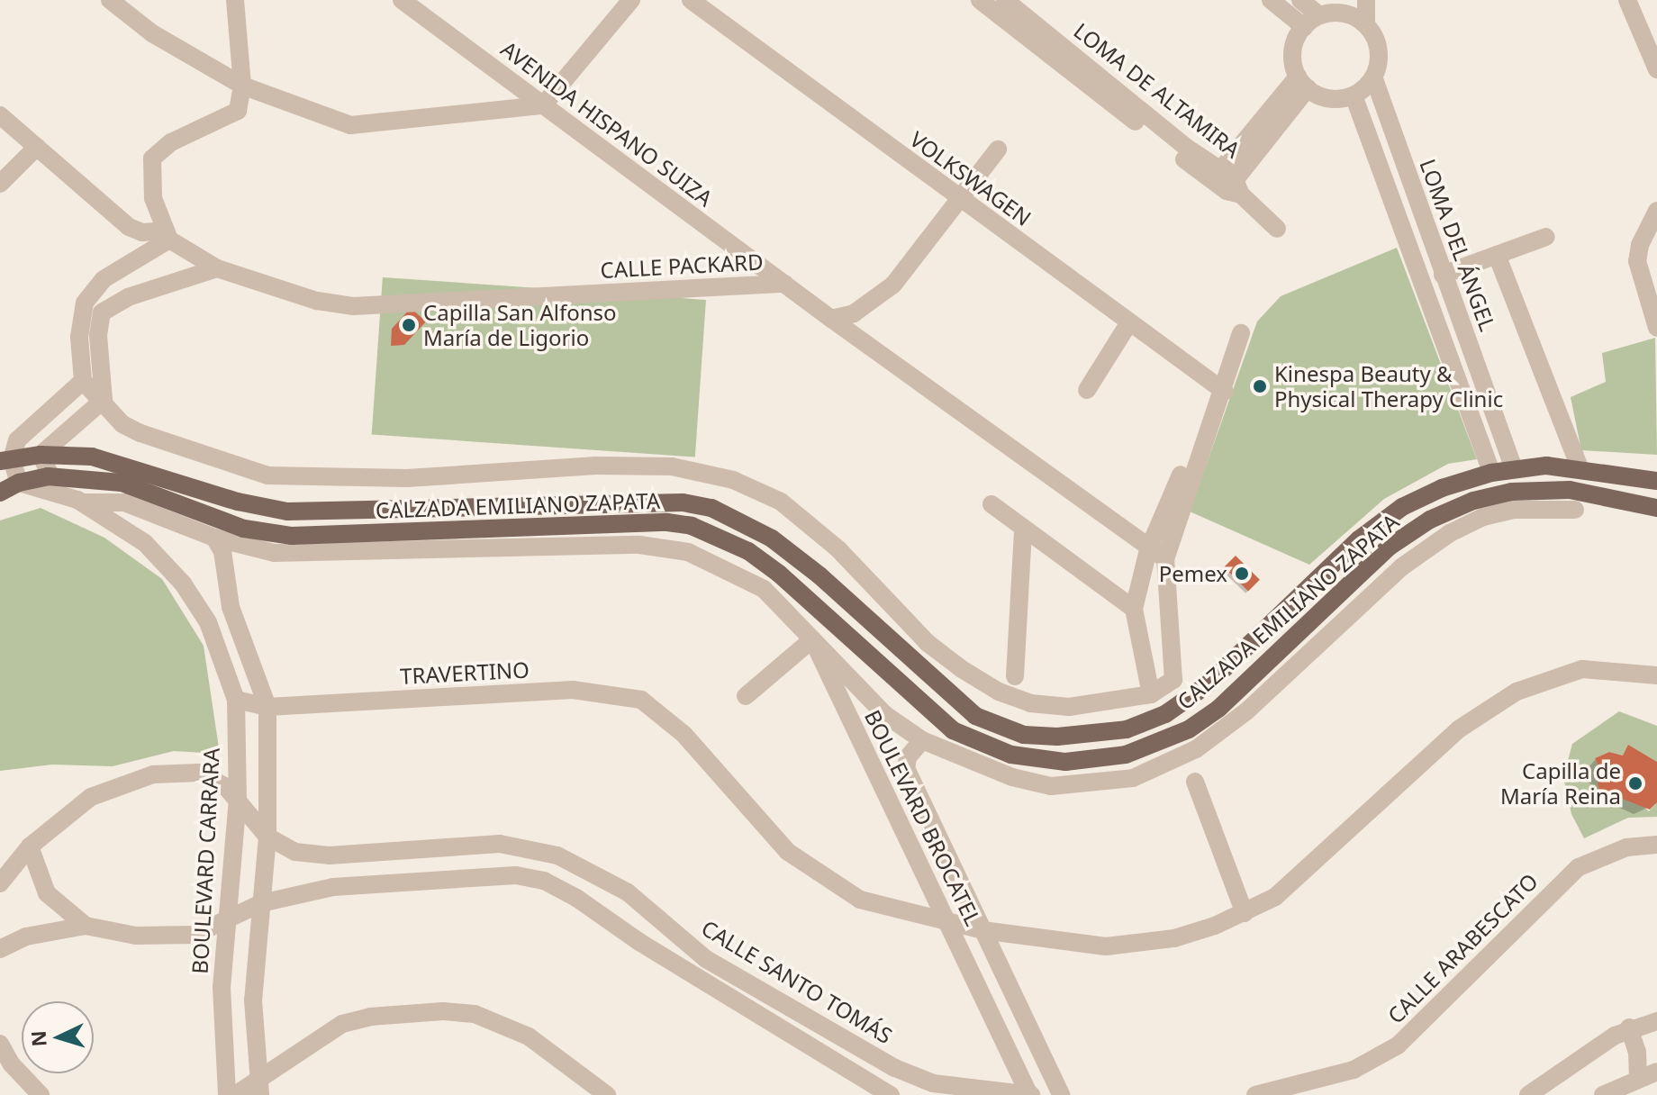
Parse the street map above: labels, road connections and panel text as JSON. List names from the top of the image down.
{
  "streets": {
    "main road": ["CALZADA EMILIANO ZAPATA"],
    "street": [
      "LOMA DE ALTAMIRA",
      "AVENIDA HISPANO SUIZA",
      "VOLKSWAGEN",
      "LOMA DEL ÁNGEL",
      "CALLE PACKARD",
      "TRAVERTINO",
      "BOULEVARD BROCATEL",
      "BOULEVARD CARRARA",
      "CALLE ARABESCATO",
      "CALLE SANTO TOMÁS"
    ]
  },
  "crossings": [
    ["AVENIDA HISPANO SUIZA", "CALLE PACKARD"],
    ["LOMA DEL ÁNGEL", "CALZADA EMILIANO ZAPATA"],
    ["CALZADA EMILIANO ZAPATA", "BOULEVARD CARRARA"],
    ["TRAVERTINO", "BOULEVARD BROCATEL"],
    ["TRAVERTINO", "BOULEVARD CARRARA"],
    ["BOULEVARD BROCATEL", "CALLE SANTO TOMÁS"],
    ["BOULEVARD CARRARA", "CALLE SANTO TOMÁS"]
  ],
  "places": [
    "Capilla San Alfonso María de Ligorio",
    "Kinespa Beauty & Physical Therapy Clinic",
    "Pemex",
    "Capilla de María Reina"
  ],
  "north": "left"
}
